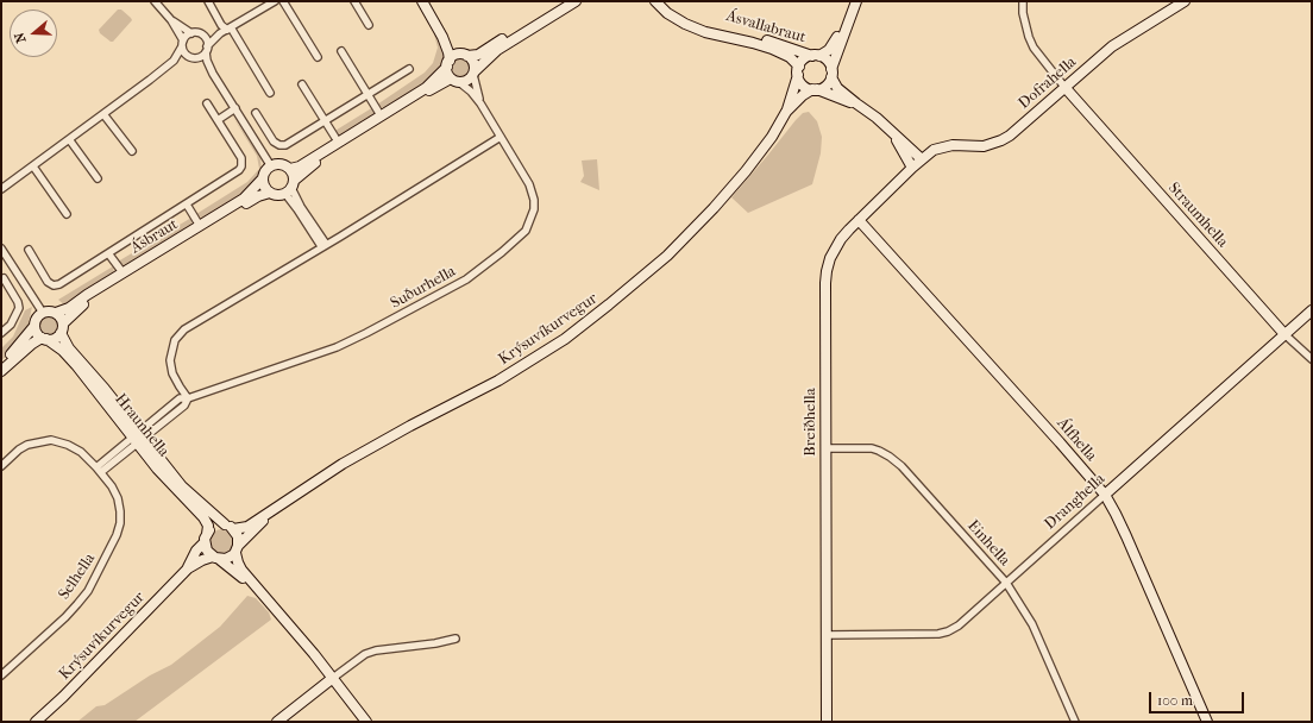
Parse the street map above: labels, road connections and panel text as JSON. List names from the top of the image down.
{
  "streets": {
    "street": [
      "Ásvallabraut",
      "Dofrahella",
      "Straumhella",
      "Ásbraut",
      "Suðurhella",
      "Krýsuvíkurvegur",
      "Breiðhella",
      "Hraunhella",
      "Álfhella",
      "Dranghella",
      "Einhella",
      "Selhella"
    ]
  },
  "crossings": [
    ["Ásvallabraut", "Krýsuvíkurvegur"],
    ["Dofrahella", "Straumhella"],
    ["Dofrahella", "Breiðhella"],
    ["Straumhella", "Dranghella"],
    ["Ásbraut", "Hraunhella"],
    ["Krýsuvíkurvegur", "Hraunhella"],
    ["Breiðhella", "Álfhella"],
    ["Breiðhella", "Dranghella"],
    ["Breiðhella", "Einhella"],
    ["Álfhella", "Dranghella"],
    ["Dranghella", "Einhella"]
  ],
  "scale_bar": "100 m",
  "north": "left"
}
